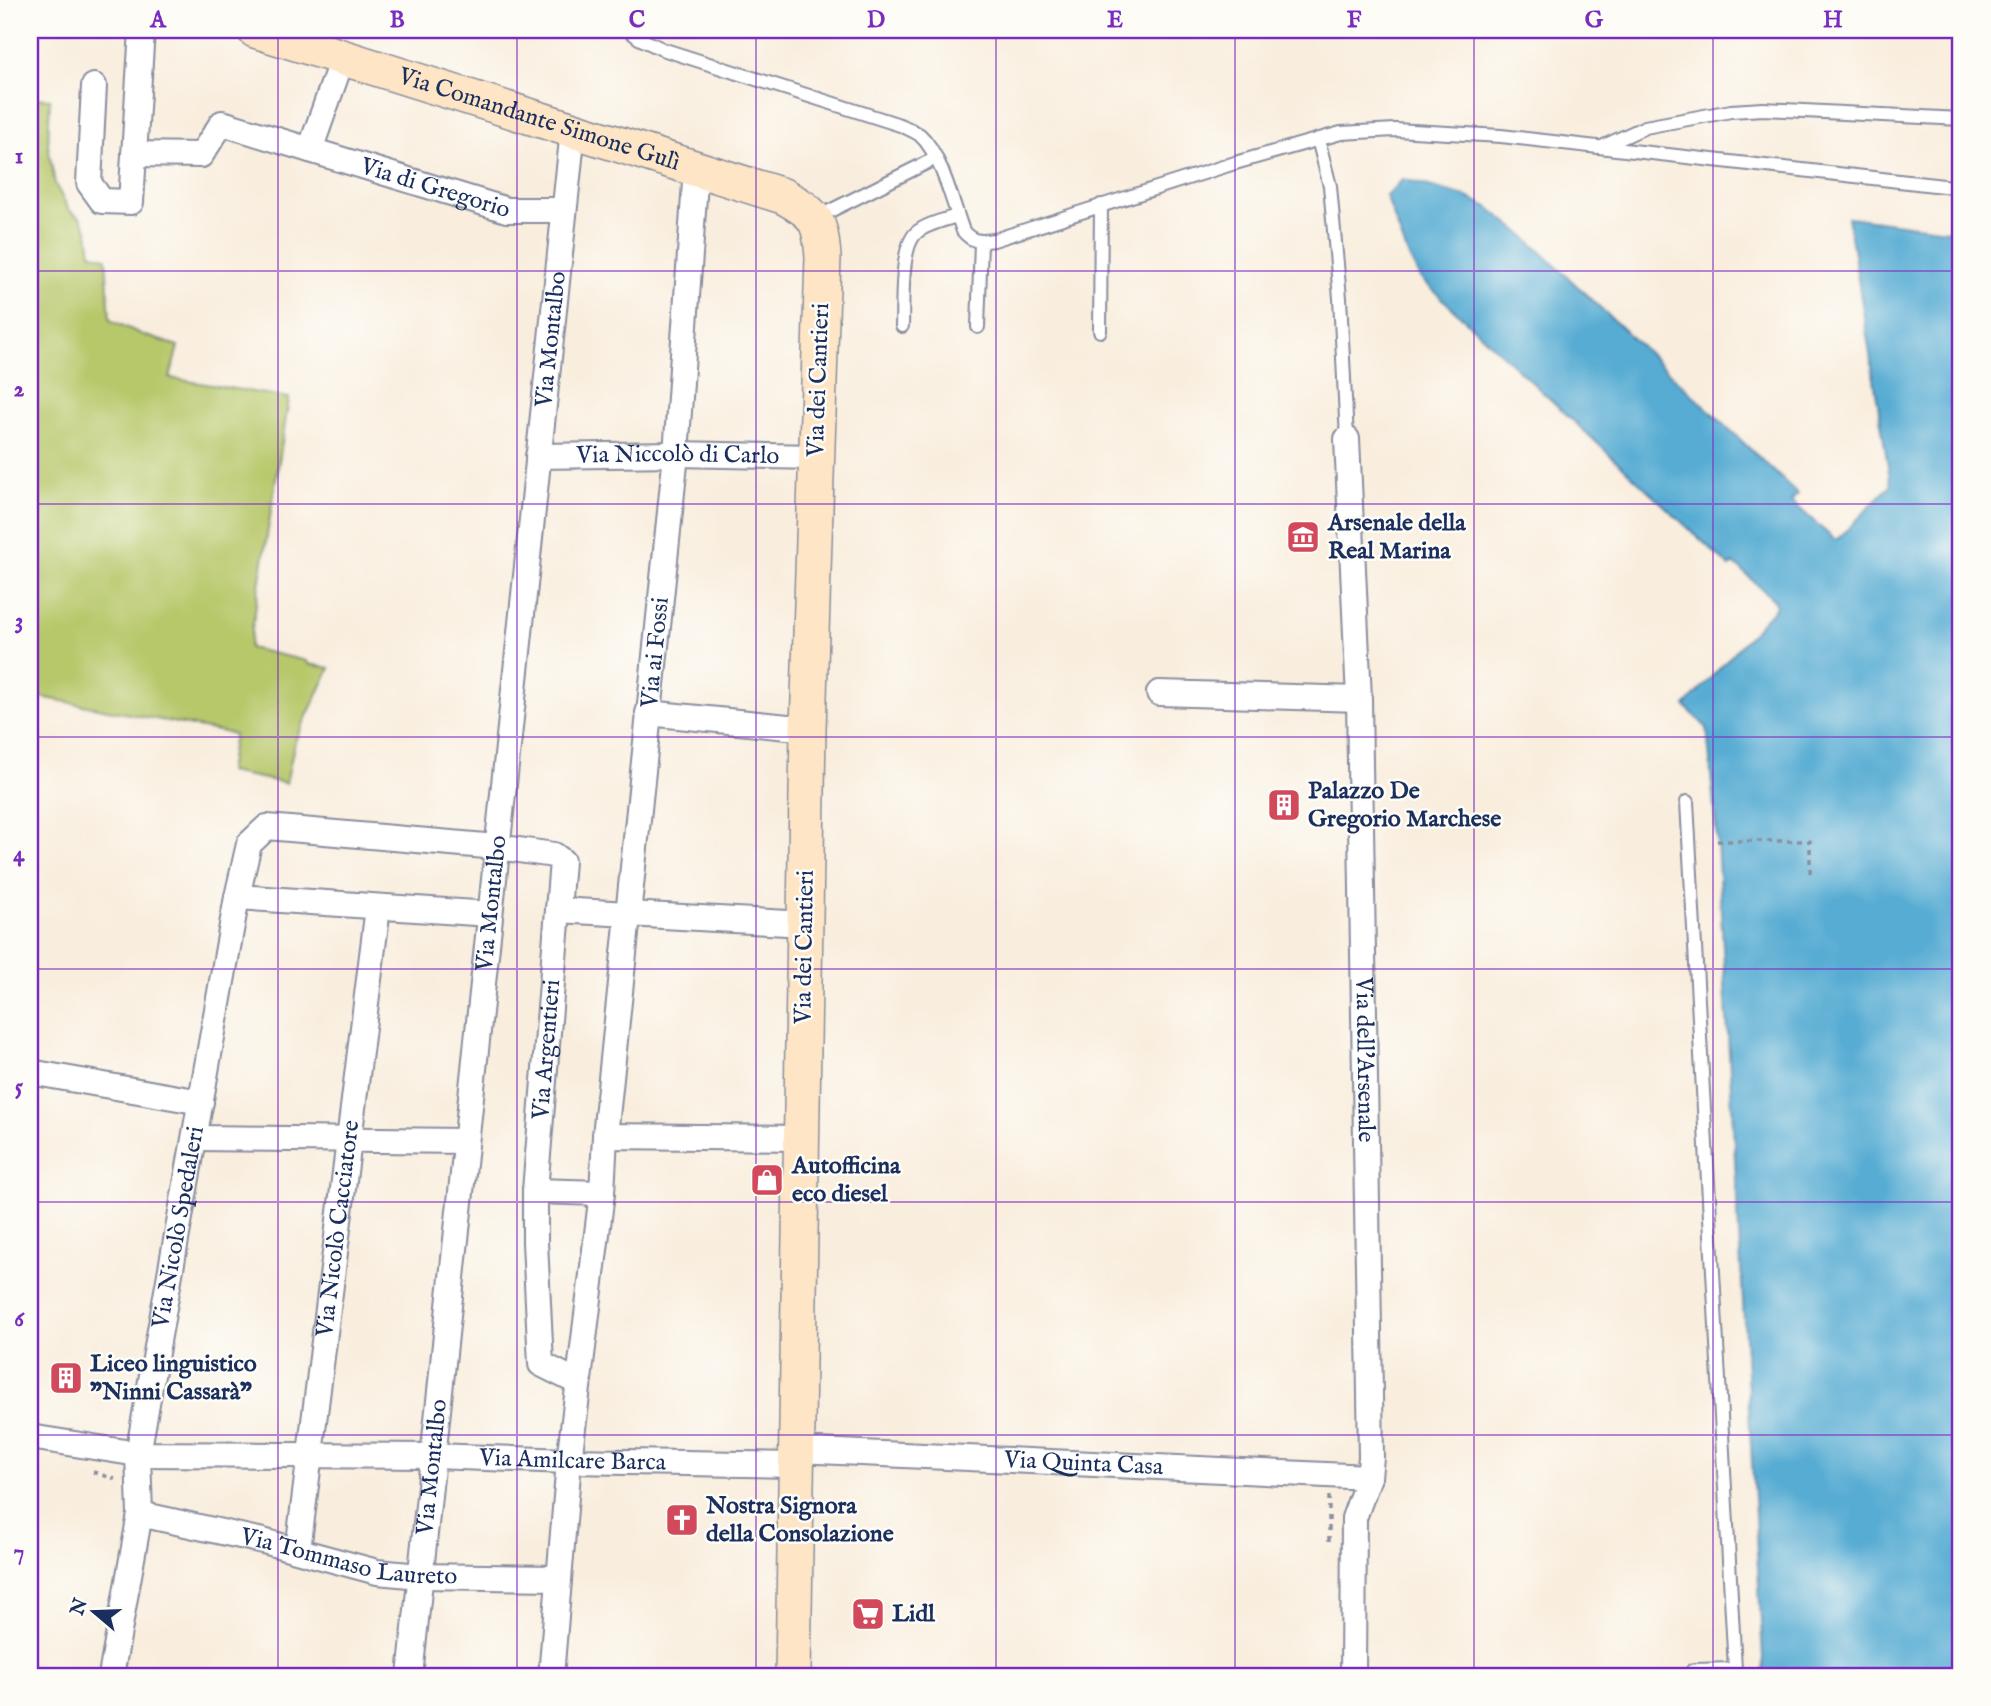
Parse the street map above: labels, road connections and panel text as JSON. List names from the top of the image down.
{
  "streets": {
    "main road": ["Via Comandante Simone Gulì", "Via dei Cantieri"],
    "street": [
      "Via di Gregorio",
      "Via Montalbo",
      "Via Niccolò di Carlo",
      "Via ai Fossi",
      "Via Argentieri",
      "Via dell'Arsenale",
      "Via Nicolò Spedaleri",
      "Via Nicolò Cacciatore",
      "Via Amilcare Barca",
      "Via Quinta Casa",
      "Via Tommaso Laureto"
    ]
  },
  "crossings": [
    ["Via Comandante Simone Gulì", "Via Montalbo"],
    ["Via Comandante Simone Gulì", "Via dei Cantieri"],
    ["Via Comandante Simone Gulì", "Via ai Fossi"],
    ["Via di Gregorio", "Via Montalbo"],
    ["Via Montalbo", "Via Niccolò di Carlo"],
    ["Via Montalbo", "Via Argentieri"],
    ["Via Montalbo", "Via Nicolò Spedaleri"],
    ["Via Montalbo", "Via Amilcare Barca"],
    ["Via Montalbo", "Via Tommaso Laureto"],
    ["Via dei Cantieri", "Via Niccolò di Carlo"],
    ["Via dei Cantieri", "Via Amilcare Barca"],
    ["Via dei Cantieri", "Via Quinta Casa"],
    ["Via Niccolò di Carlo", "Via ai Fossi"],
    ["Via ai Fossi", "Via Argentieri"],
    ["Via ai Fossi", "Via Amilcare Barca"],
    ["Via ai Fossi", "Via Tommaso Laureto"],
    ["Via Argentieri", "Via Nicolò Spedaleri"],
    ["Via dell'Arsenale", "Via Quinta Casa"],
    ["Via Nicolò Spedaleri", "Via Amilcare Barca"],
    ["Via Nicolò Spedaleri", "Via Tommaso Laureto"],
    ["Via Nicolò Cacciatore", "Via Amilcare Barca"],
    ["Via Nicolò Cacciatore", "Via Tommaso Laureto"],
    ["Via Amilcare Barca", "Via Quinta Casa"]
  ],
  "places": {
    "museum": ["Arsenale della Real Marina"],
    "building": ["Palazzo De Gregorio Marchese", "Liceo linguistico \"Ninni Cassarà\""],
    "shop": ["Autofficina eco diesel"],
    "church": ["Nostra Signora della Consolazione"],
    "supermarket": ["Lidl"]
  },
  "north": "left",
  "grid": {
    "columns": [
      "A",
      "B",
      "C",
      "D",
      "E",
      "F",
      "G",
      "H"
    ],
    "rows": [
      "1",
      "2",
      "3",
      "4",
      "5",
      "6",
      "7"
    ]
  }
}
